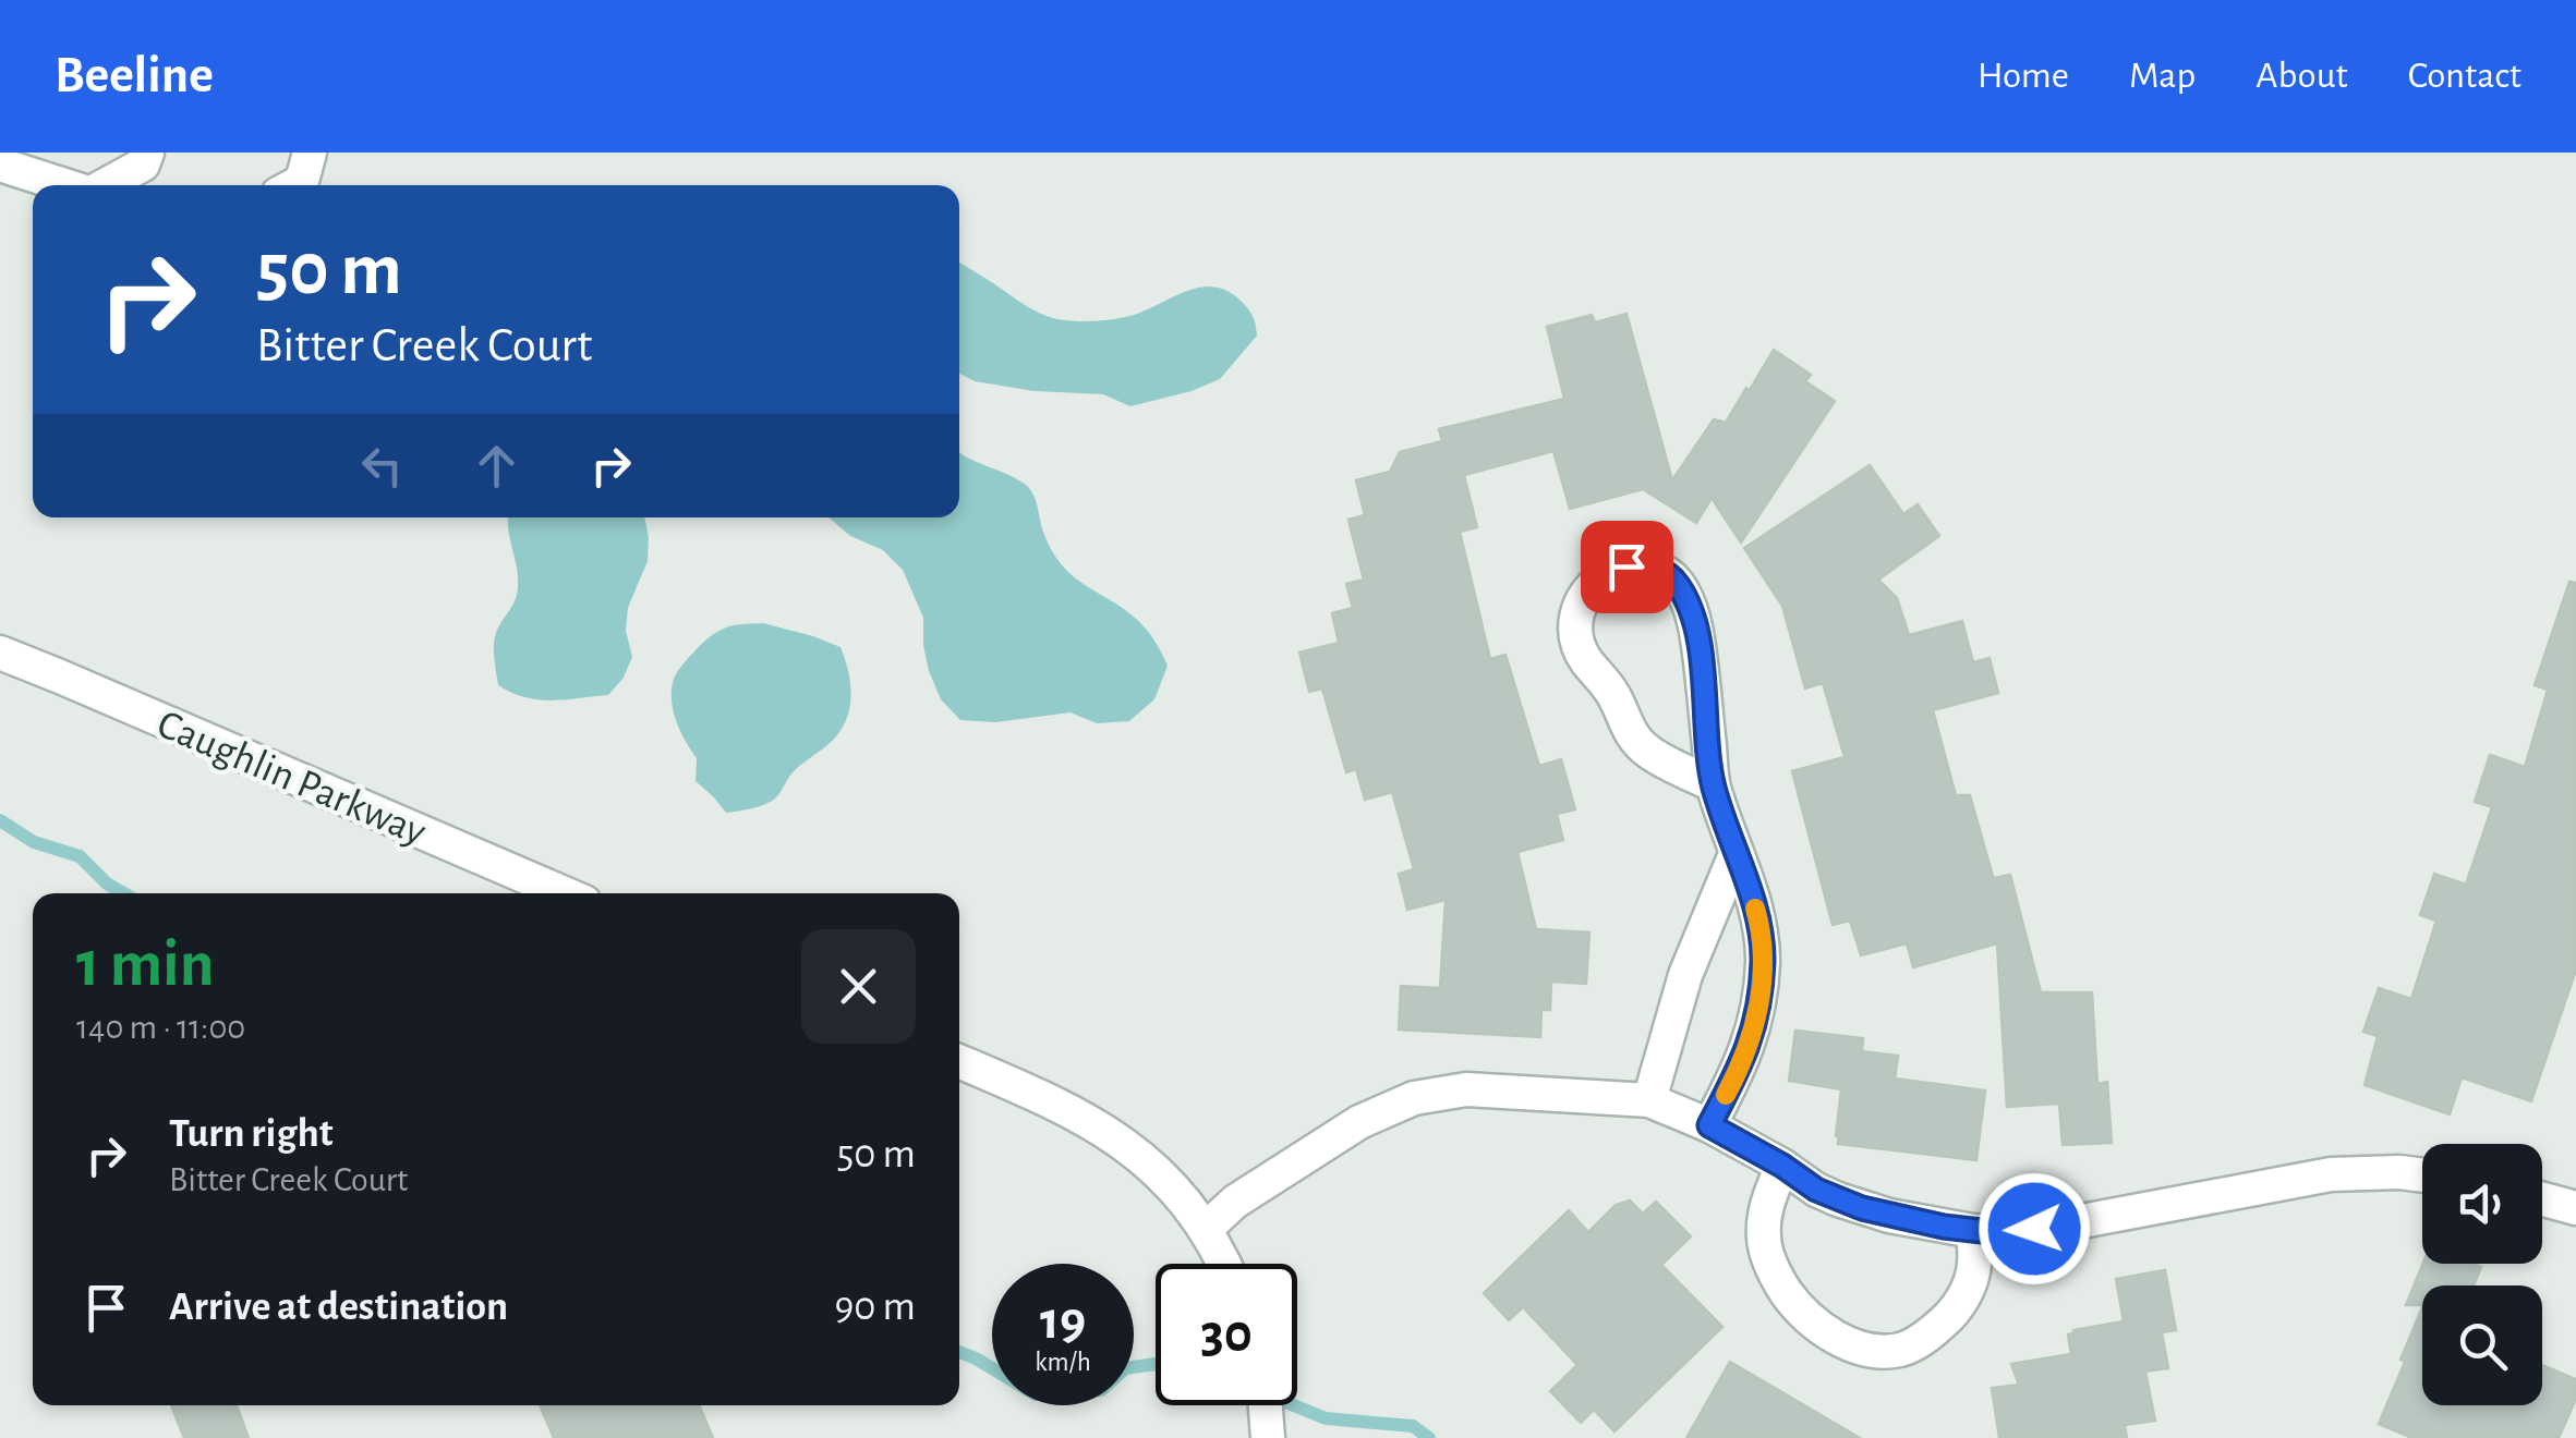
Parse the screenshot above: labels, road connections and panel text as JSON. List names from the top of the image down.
{
  "streets": {
    "street": ["Caughlin Parkway"]
  },
  "page": {
    "header": "Beeline",
    "nav": [
      "Home",
      "Map",
      "About",
      "Contact"
    ],
    "turn": ["50 m", "Bitter Creek Court"],
    "heading": ["1 min", "140 m · 11:00"],
    "list": [
      {
        "name": "Turn right",
        "note": "Bitter Creek Court",
        "value": "50 m"
      },
      {
        "name": "Arrive at destination",
        "value": "90 m"
      }
    ],
    "speed": "19 km/h",
    "limit": "30"
  }
}
